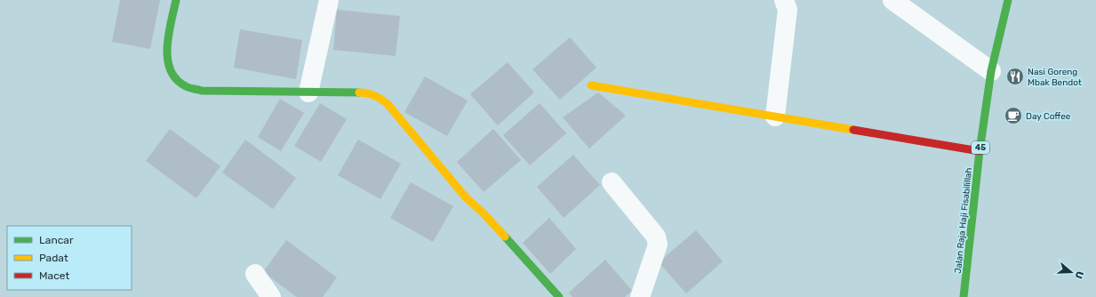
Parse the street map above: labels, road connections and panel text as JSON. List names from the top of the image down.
{
  "streets": {
    "main road": ["45", "Jalan Raja Haji Fisabilillah"]
  },
  "places": {
    "restaurant": ["Nasi Goreng Mbak Bendot"],
    "cafe": ["Day Coffee"]
  },
  "legend": ["Lancar", "Padat", "Macet"],
  "north": "right"
}
